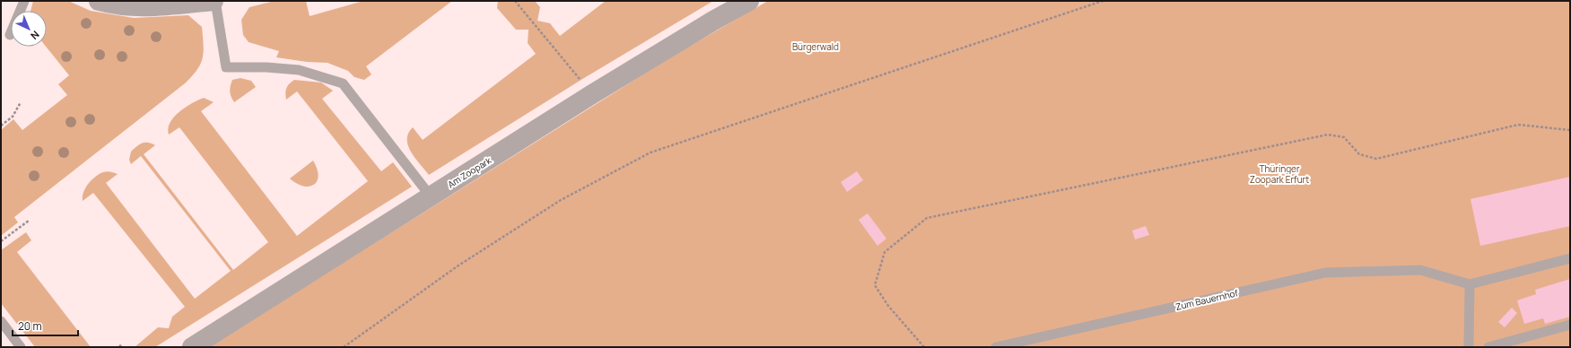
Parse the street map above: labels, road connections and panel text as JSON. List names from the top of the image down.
{
  "streets": {
    "street": ["Am Zoopark"],
    "lane": ["Zum Bauernhof"]
  },
  "parks": ["Bürgerwald", "Thüringer Zoopark Erfurt"],
  "scale_bar": "20 m",
  "north": "bottom right"
}
